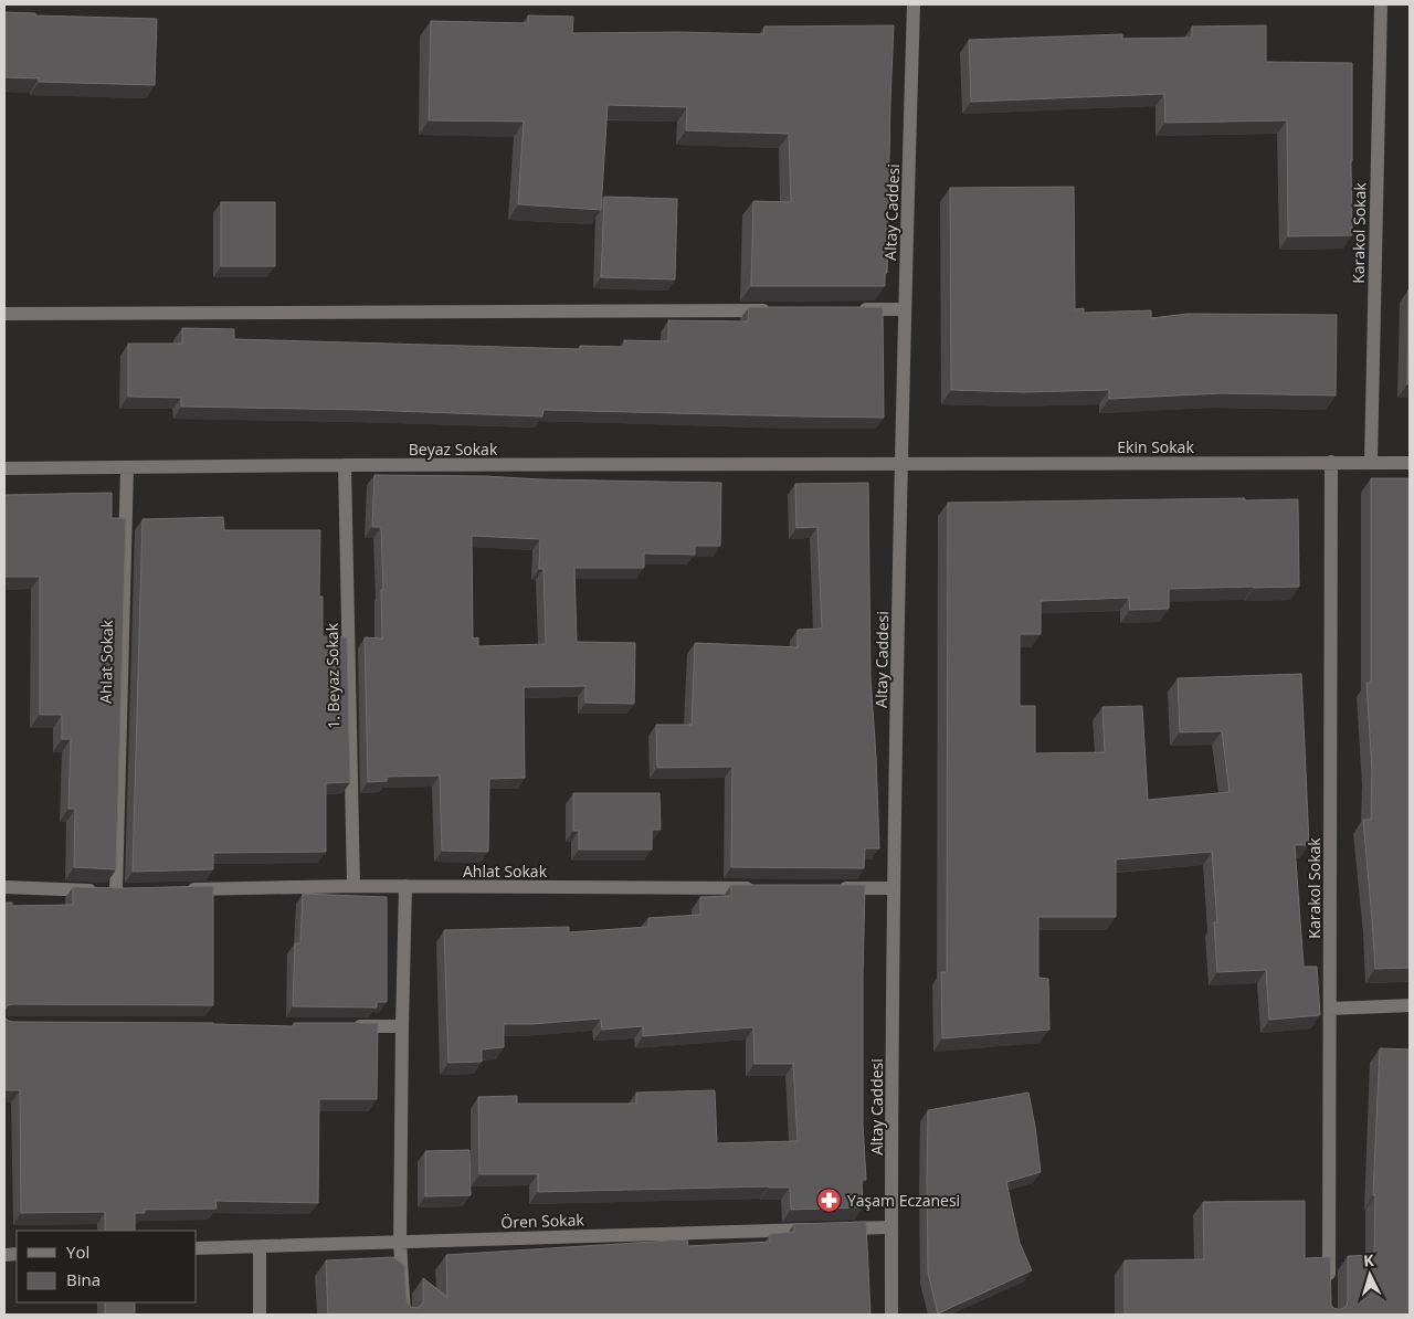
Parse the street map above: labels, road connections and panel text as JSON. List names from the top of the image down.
{
  "streets": {
    "street": [
      "Altay Caddesi",
      "Karakol Sokak",
      "Ekin Sokak",
      "Beyaz Sokak",
      "Ahlat Sokak",
      "1. Beyaz Sokak",
      "Ören Sokak"
    ]
  },
  "crossings": [
    ["Altay Caddesi", "Ekin Sokak"],
    ["Altay Caddesi", "Beyaz Sokak"],
    ["Altay Caddesi", "Ören Sokak"],
    ["Karakol Sokak", "Ekin Sokak"],
    ["Ekin Sokak", "Beyaz Sokak"],
    ["Beyaz Sokak", "Ahlat Sokak"],
    ["Beyaz Sokak", "1. Beyaz Sokak"],
    ["Ahlat Sokak", "1. Beyaz Sokak"]
  ],
  "places": {
    "pharmacy": ["Yaşam Eczanesi"]
  },
  "legend": ["Yol", "Bina"],
  "north": "top"
}
